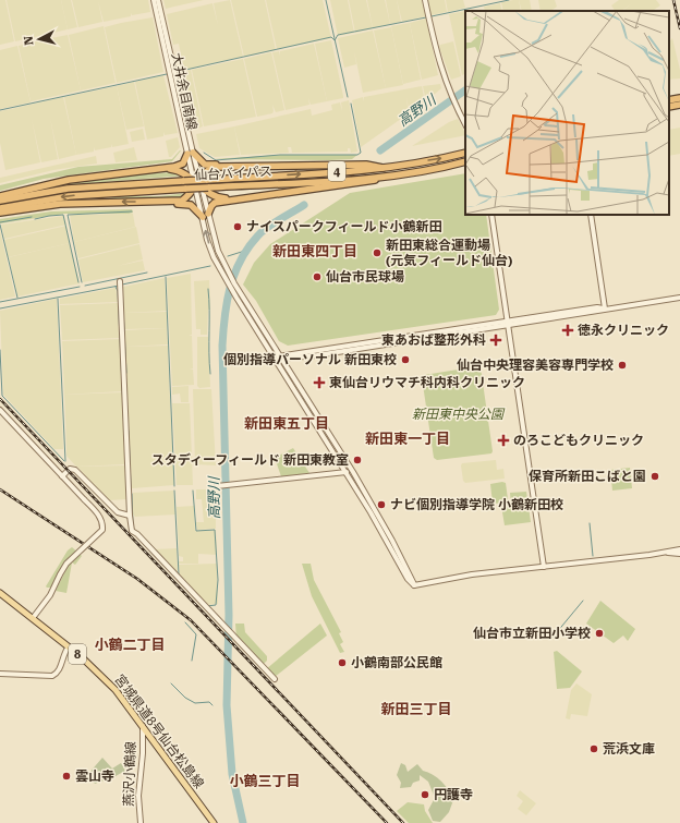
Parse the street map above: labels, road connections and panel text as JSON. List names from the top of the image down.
{
  "streets": {
    "highway": ["4", "仙台バイパス"],
    "main road": ["8", "宮城県道8号仙台松島線"],
    "street": ["大井余目南線", "燕沢小鶴線"]
  },
  "crossings": [
    ["宮城県道8号仙台松島線", "燕沢小鶴線"]
  ],
  "districts": [
    "新田東四丁目",
    "新田東五丁目",
    "新田東一丁目",
    "小鶴二丁目",
    "新田三丁目",
    "小鶴三丁目"
  ],
  "water": ["高野川"],
  "parks": ["新田東中央公園"],
  "places": {
    "other": [
      "ナイスパークフィールド小鶴新田",
      "新田東総合運動場 (元気フィールド仙台)",
      "仙台市民球場",
      "個別指導パーソナル 新田東校",
      "仙台中央理容美容専門学校",
      "スタディーフィールド 新田東教室",
      "保育所新田こばと園",
      "ナビ個別指導学院 小鶴新田校",
      "仙台市立新田小学校",
      "小鶴南部公民館",
      "荒浜文庫",
      "雲山寺",
      "円護寺"
    ],
    "health": [
      "徳永クリニック",
      "東あおば整形外科",
      "東仙台リウマチ科内科クリニック",
      "のろこどもクリニック"
    ]
  },
  "north": "left"
}
